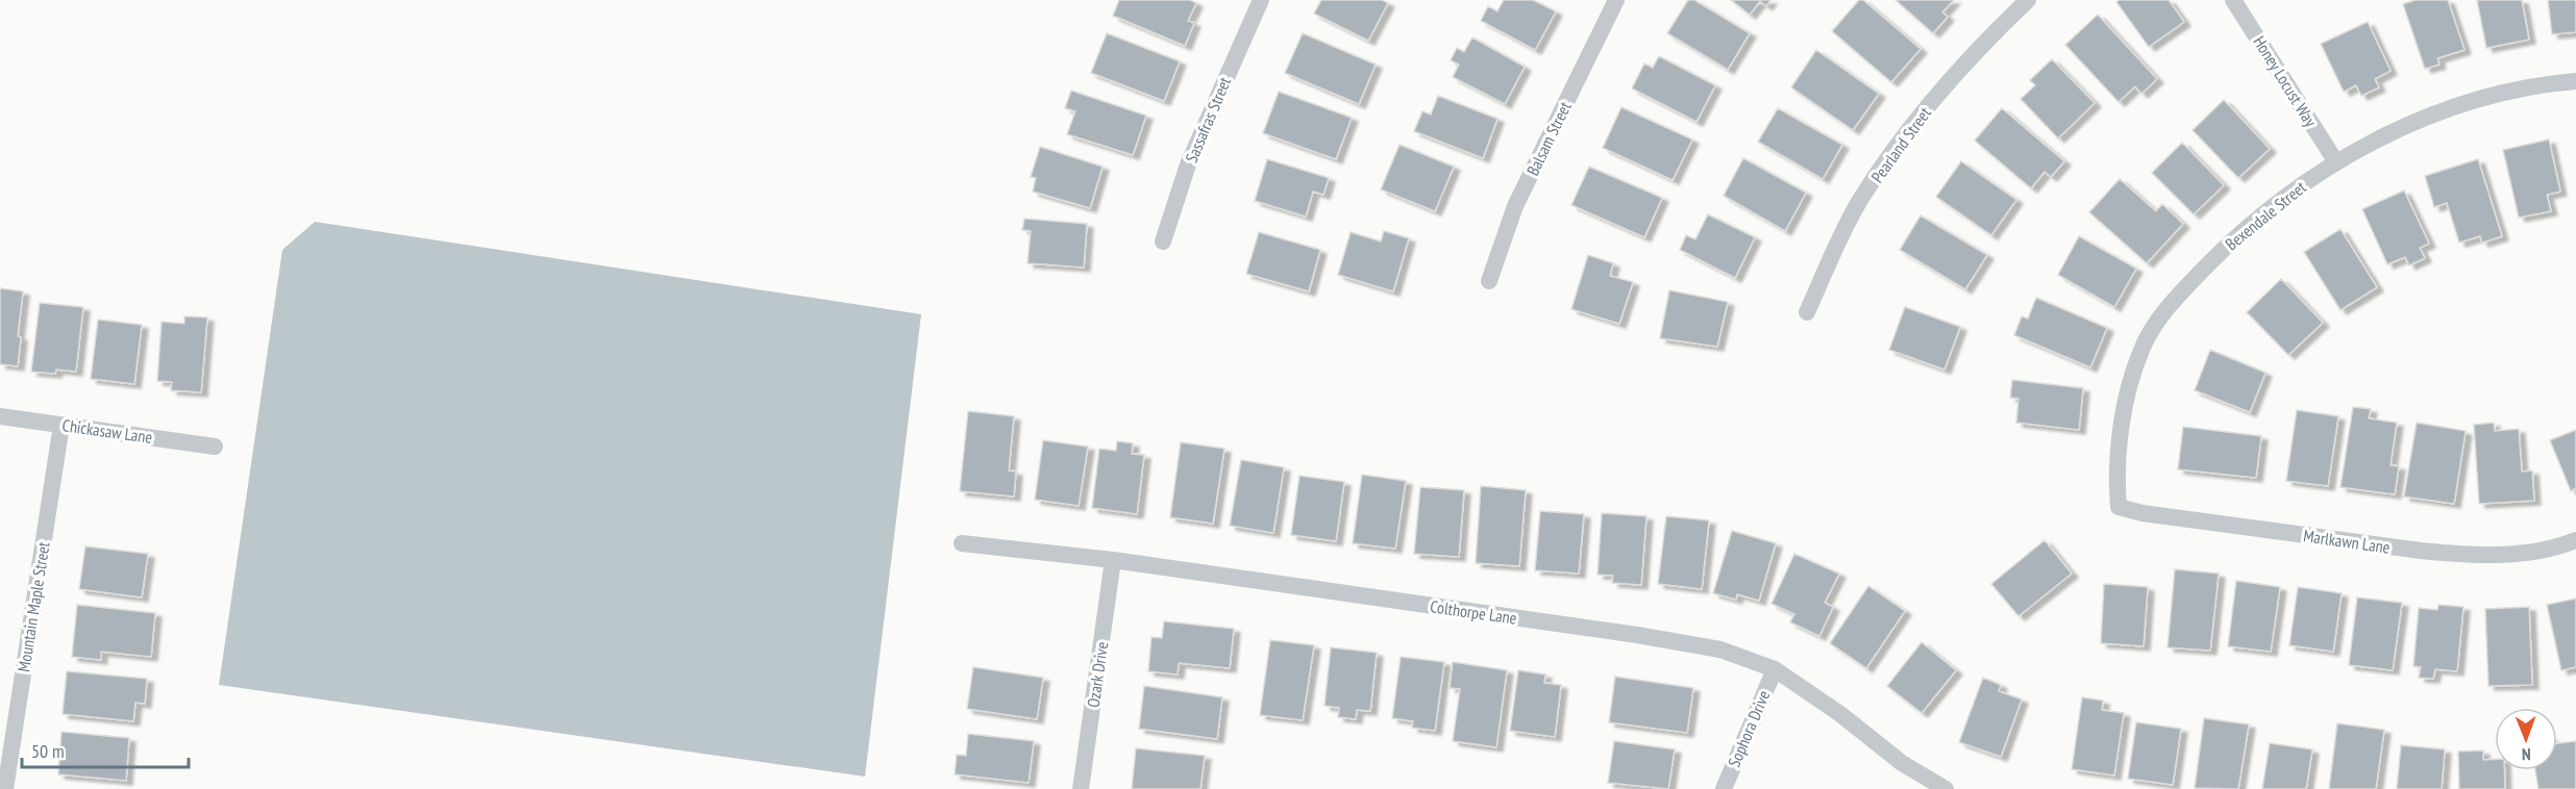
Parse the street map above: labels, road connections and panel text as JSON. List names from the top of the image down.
{
  "streets": {
    "street": [
      "Honey Locust Way",
      "Sassafras Street",
      "Balsam Street",
      "Pearland Street",
      "Bexendale Street",
      "Chickasaw Lane",
      "Marlkawn Lane",
      "Mountain Maple Street",
      "Colthorpe Lane",
      "Ozark Drive",
      "Sophora Drive"
    ]
  },
  "crossings": [
    ["Honey Locust Way", "Bexendale Street"],
    ["Bexendale Street", "Marlkawn Lane"],
    ["Chickasaw Lane", "Mountain Maple Street"],
    ["Colthorpe Lane", "Ozark Drive"],
    ["Colthorpe Lane", "Sophora Drive"]
  ],
  "scale_bar": "50 m",
  "north": "bottom"
}
